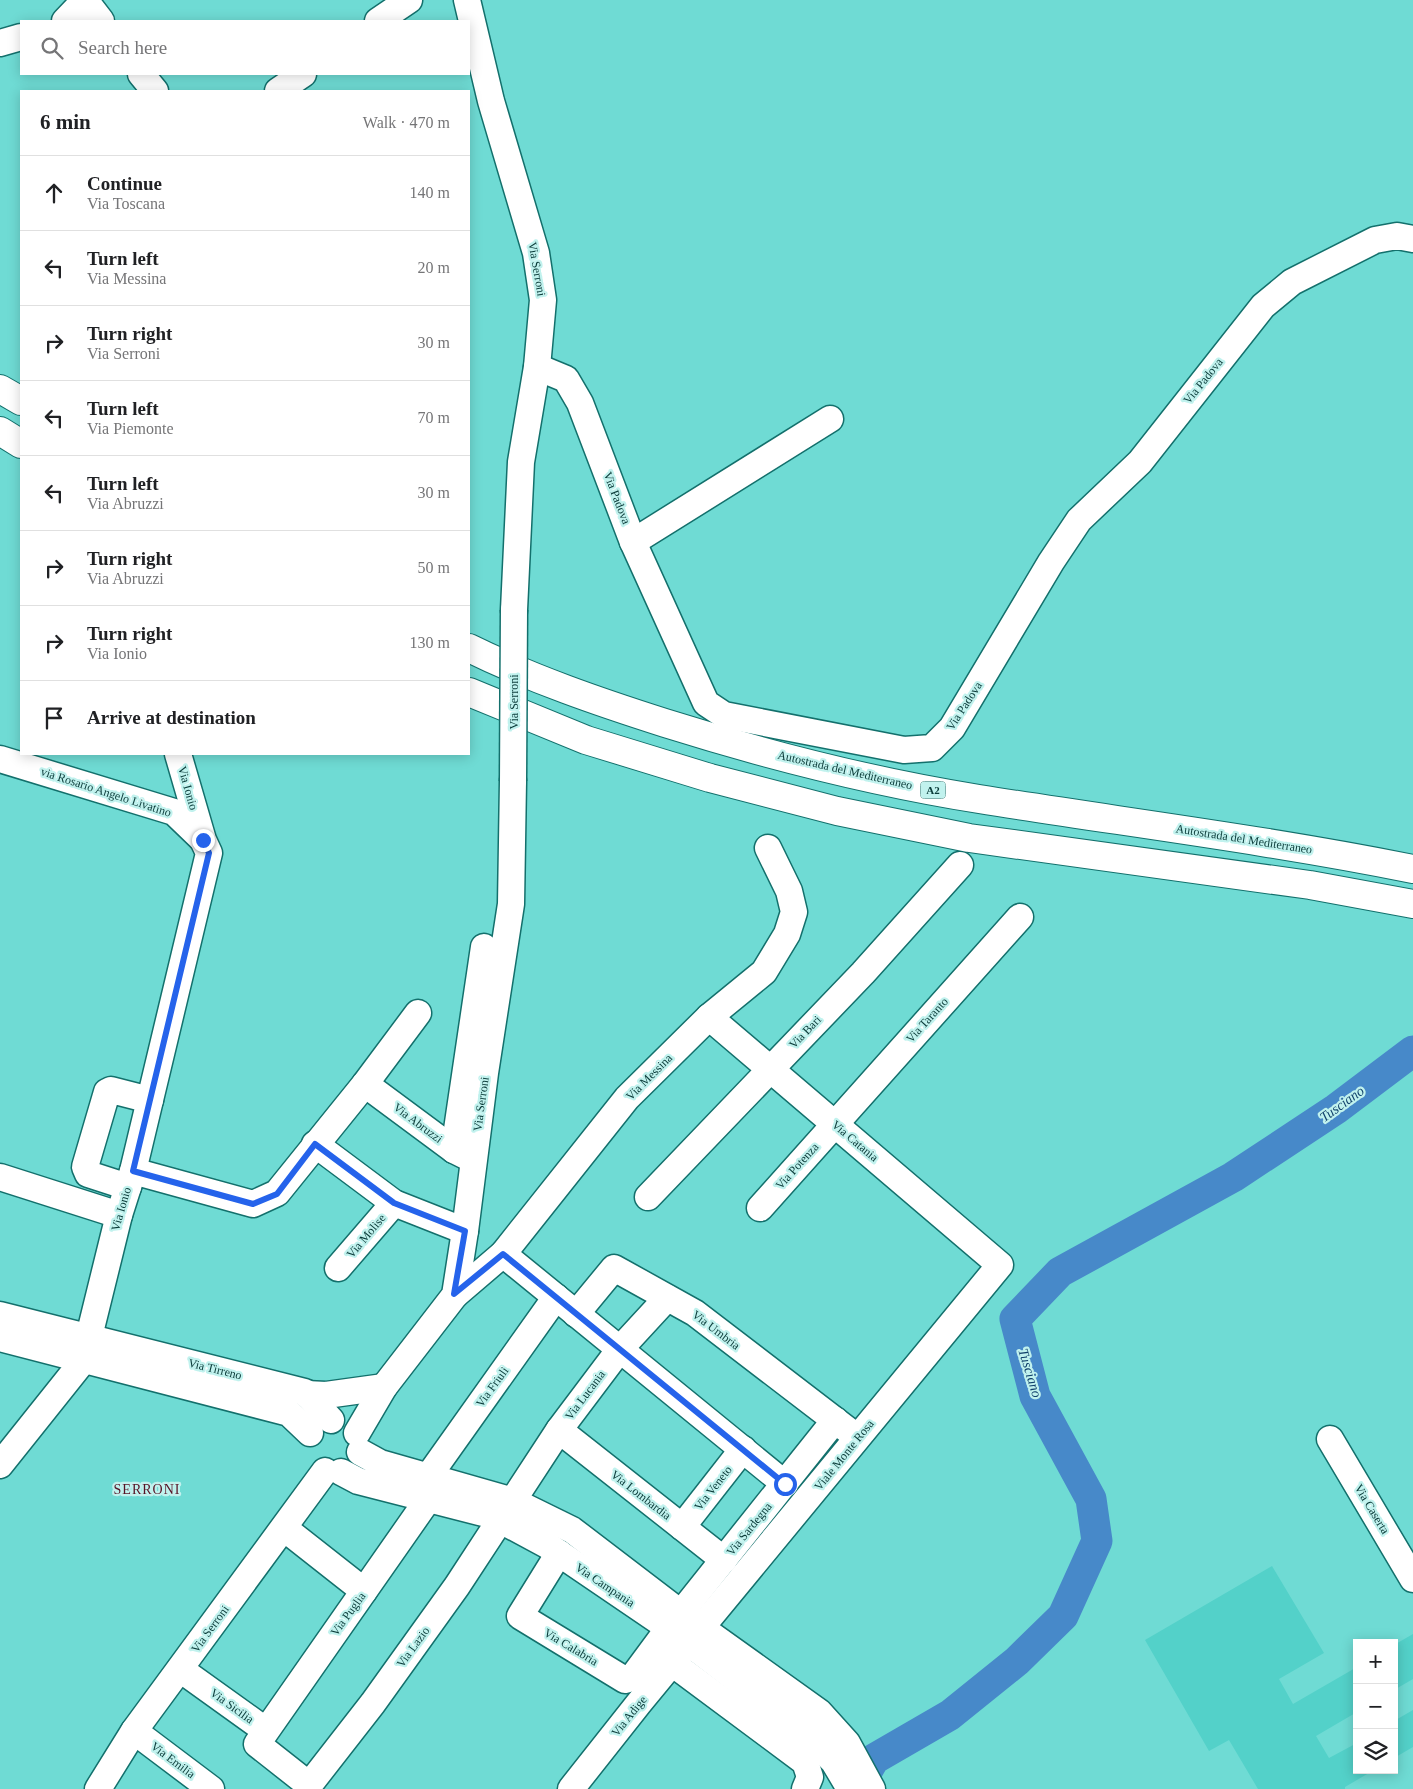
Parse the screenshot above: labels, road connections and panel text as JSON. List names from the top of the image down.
{
  "streets": {
    "highway": ["Autostrada del Mediterraneo", "A2"],
    "street": [
      "Via Serroni",
      "Via Padova",
      "Via Ionio",
      "via Rosario Angelo Livatino",
      "Via Taranto",
      "Via Bari",
      "Via Messina",
      "Via Abruzzi",
      "Via Catania",
      "Via Potenza",
      "Via Molise",
      "Via Umbria",
      "Via Tirreno",
      "Via Friuli",
      "Via Lucania",
      "Viale Monte Rosa",
      "Via Veneto",
      "Via Lombardia",
      "Via Caserta",
      "Via Sardegna",
      "Via Campania",
      "Via Puglia",
      "Via Lazio",
      "Via Calabria",
      "Via Sicilia",
      "Via Adige",
      "Via Emilia"
    ]
  },
  "crossings": [
    ["Via Serroni", "Via Padova"],
    ["Via Serroni", "Via Messina"],
    ["Via Serroni", "Via Abruzzi"],
    ["Via Serroni", "Via Tirreno"],
    ["Via Serroni", "Via Campania"],
    ["Via Serroni", "Via Sicilia"],
    ["Via Serroni", "Via Emilia"],
    ["Via Ionio", "via Rosario Angelo Livatino"],
    ["Via Ionio", "Via Tirreno"],
    ["Via Taranto", "Via Catania"],
    ["Via Taranto", "Via Potenza"],
    ["Via Bari", "Via Catania"],
    ["Via Messina", "Via Catania"],
    ["Via Catania", "Via Potenza"],
    ["Via Catania", "Viale Monte Rosa"],
    ["Via Umbria", "Via Lucania"],
    ["Via Umbria", "Viale Monte Rosa"],
    ["Via Umbria", "Via Sardegna"],
    ["Via Tirreno", "Via Campania"],
    ["Via Friuli", "Via Campania"],
    ["Via Friuli", "Via Puglia"],
    ["Via Lucania", "Via Lombardia"],
    ["Via Lucania", "Via Campania"],
    ["Via Lucania", "Via Lazio"],
    ["Viale Monte Rosa", "Via Sardegna"],
    ["Viale Monte Rosa", "Via Campania"],
    ["Viale Monte Rosa", "Via Calabria"],
    ["Viale Monte Rosa", "Via Adige"],
    ["Via Veneto", "Via Lombardia"],
    ["Via Lombardia", "Via Sardegna"],
    ["Via Sardegna", "Via Campania"],
    ["Via Sardegna", "Via Calabria"],
    ["Via Sardegna", "Via Adige"],
    ["Via Campania", "Via Puglia"],
    ["Via Campania", "Via Lazio"],
    ["Via Campania", "Via Calabria"],
    ["Via Campania", "Via Adige"],
    ["Via Puglia", "Via Sicilia"],
    ["Via Lazio", "Via Sicilia"],
    ["Via Calabria", "Via Adige"]
  ],
  "districts": ["SERRONI"],
  "water": ["Tusciano"],
  "page": {
    "search": "Search here",
    "heading": ["6 min", "Walk · 470 m"],
    "list": [
      ["Continue", "Via Toscana", "140 m"],
      ["Turn left", "Via Messina", "20 m"],
      ["Turn right", "Via Serroni", "30 m"],
      ["Turn left", "Via Piemonte", "70 m"],
      ["Turn left", "Via Abruzzi", "30 m"],
      ["Turn right", "Via Abruzzi", "50 m"],
      ["Turn right", "Via Ionio", "130 m"],
      "Arrive at destination"
    ],
    "map_buttons": ["+", "−"]
  }
}
